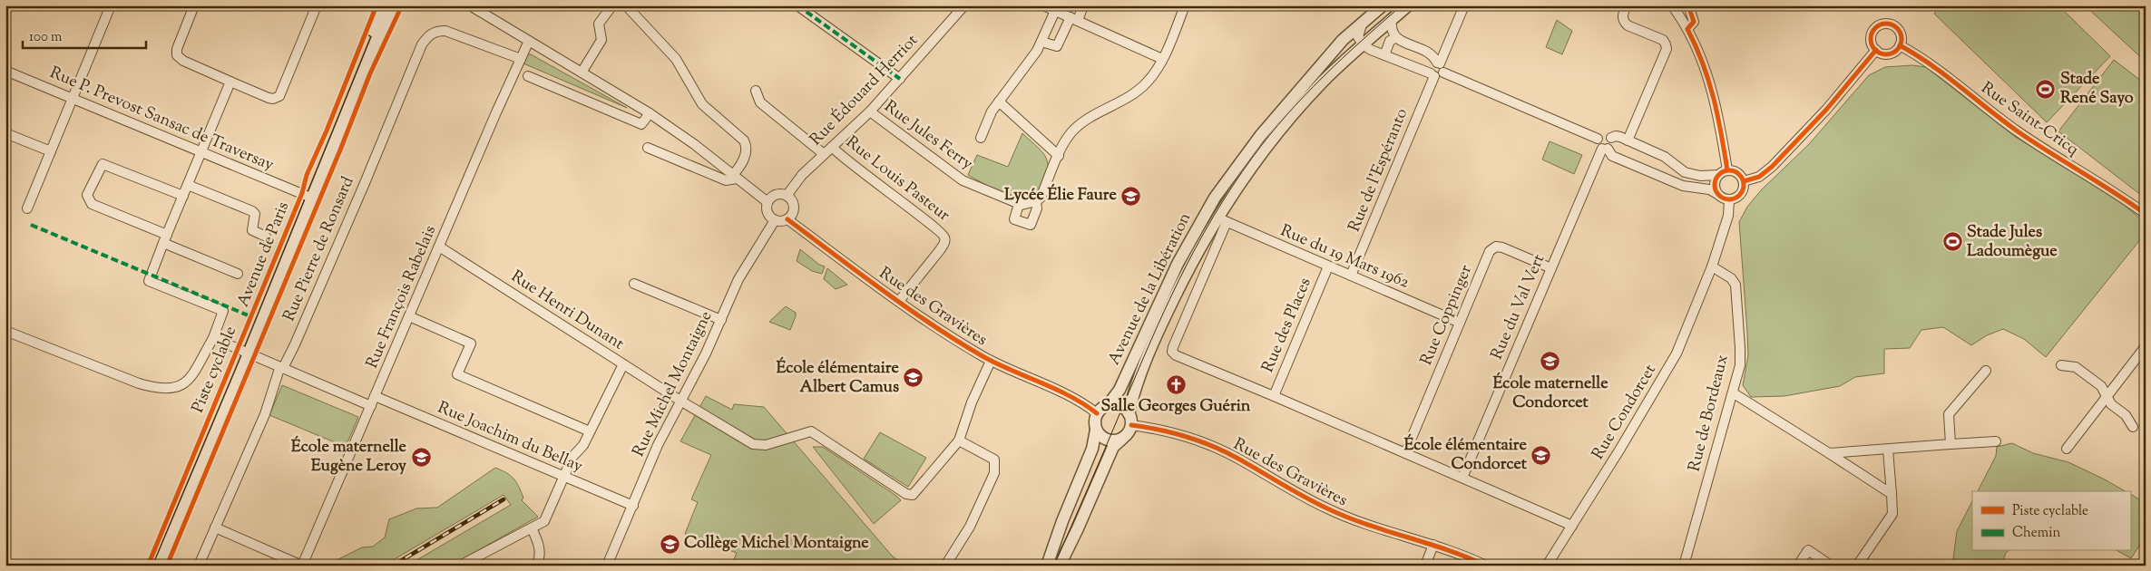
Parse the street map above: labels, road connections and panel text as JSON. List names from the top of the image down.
{
  "streets": {
    "main road": ["Avenue de Paris"],
    "street": [
      "Rue Édouard Herriot",
      "Rue P. Prevost Sansac de Traversay",
      "Rue Saint-Cricq",
      "Rue Jules Ferry",
      "Rue de l'Espéranto",
      "Rue Louis Pasteur",
      "Rue Pierre de Ronsard",
      "Rue du 19 Mars 1962",
      "Avenue de la Libération",
      "Rue François Rabelais",
      "Rue des Gravières",
      "Rue du Val Vert",
      "Rue Henri Dunant",
      "Rue Coppinger",
      "Rue des Places",
      "Rue Michel Montaigne",
      "Rue Condorcet",
      "Rue de Bordeaux",
      "Rue Joachim du Bellay"
    ],
    "cycle path": ["Piste cyclable"]
  },
  "crossings": [
    ["Rue Édouard Herriot", "Rue Jules Ferry"],
    ["Rue Édouard Herriot", "Rue Louis Pasteur"],
    ["Rue Édouard Herriot", "Rue des Gravières"],
    ["Rue Édouard Herriot", "Rue Michel Montaigne"],
    ["Rue P. Prevost Sansac de Traversay", "Avenue de Paris"],
    ["Rue de l'Espéranto", "Rue du 19 Mars 1962"],
    ["Rue Louis Pasteur", "Rue des Gravières"],
    ["Rue Pierre de Ronsard", "Rue François Rabelais"],
    ["Rue du 19 Mars 1962", "Avenue de la Libération"],
    ["Rue du 19 Mars 1962", "Rue Coppinger"],
    ["Rue du 19 Mars 1962", "Rue des Places"],
    ["Avenue de la Libération", "Rue des Gravières"],
    ["Rue François Rabelais", "Rue Henri Dunant"],
    ["Rue François Rabelais", "Rue Joachim du Bellay"],
    ["Rue des Gravières", "Rue Michel Montaigne"],
    ["Rue du Val Vert", "Rue Coppinger"],
    ["Rue Henri Dunant", "Rue Michel Montaigne"],
    ["Rue Michel Montaigne", "Rue Joachim du Bellay"],
    ["Rue Condorcet", "Rue de Bordeaux"]
  ],
  "places": {
    "sports": ["Stade René Sayo", "Stade Jules Ladoumègue"],
    "school or university": [
      "Lycée Élie Faure",
      "École maternelle Condorcet",
      "École élémentaire Albert Camus",
      "École élémentaire Condorcet",
      "École maternelle Eugène Leroy",
      "Collège Michel Montaigne"
    ],
    "church": ["Salle Georges Guérin"]
  },
  "legend": ["Piste cyclable", "Chemin"],
  "scale_bar": "100 m"
}
